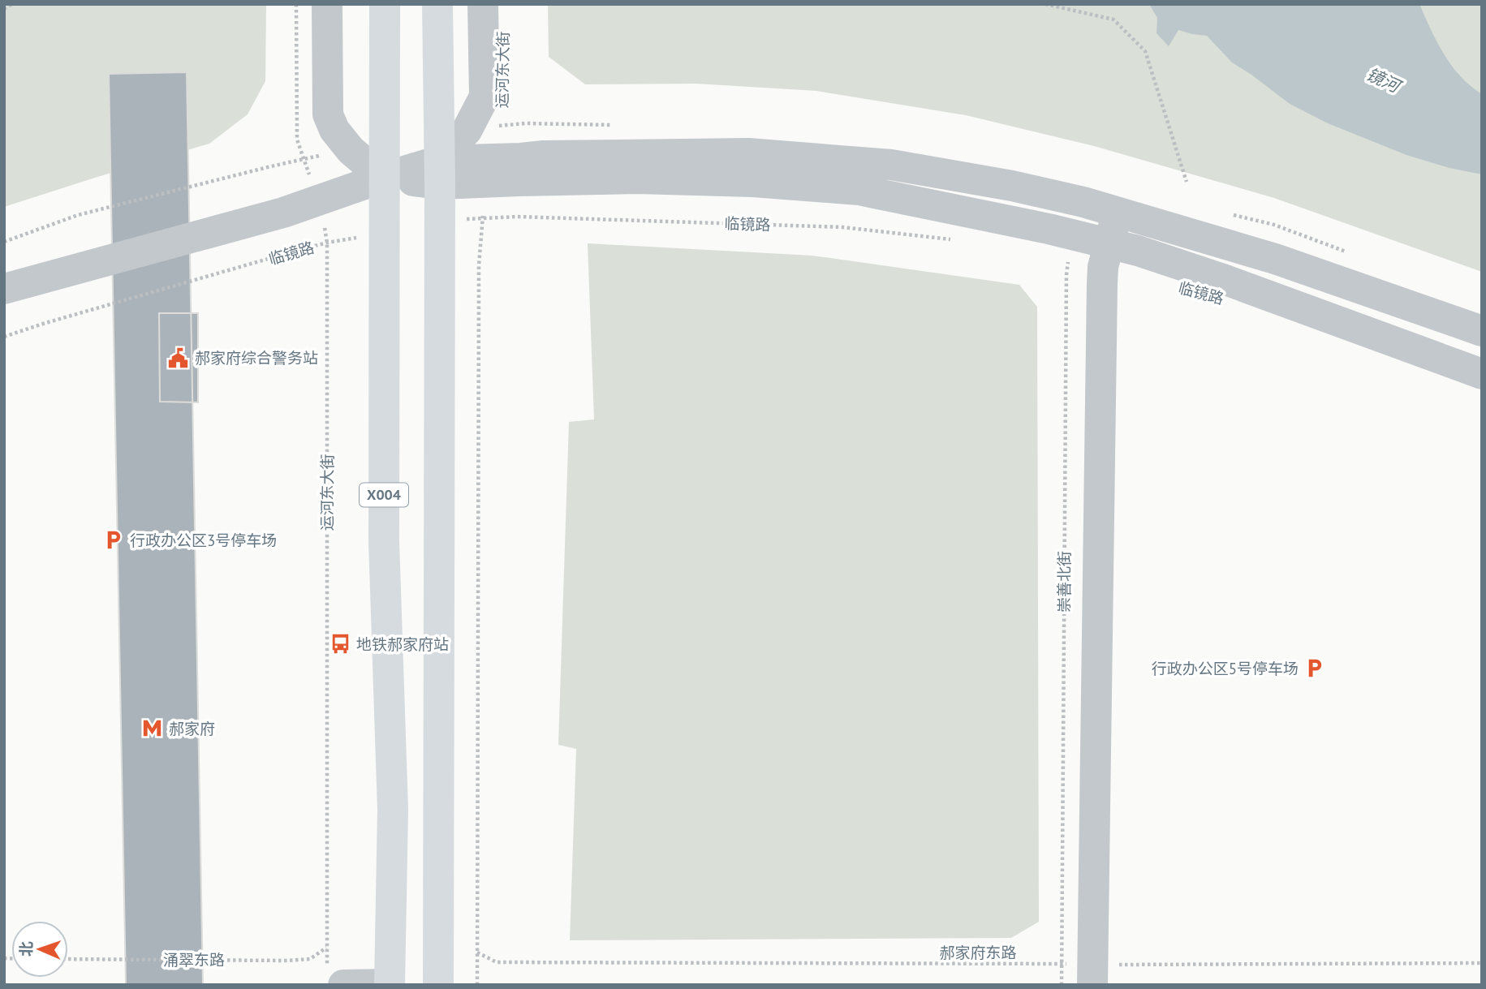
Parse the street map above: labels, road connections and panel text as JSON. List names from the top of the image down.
{
  "streets": {
    "main road": ["X004"],
    "street": ["临镜路"],
    "path": [
      "运河东大街",
      "崇善北街",
      "郝家府东路",
      "涌翠东路"
    ]
  },
  "crossings": [
    ["运河东大街", "临镜路"],
    ["运河东大街", "郝家府东路"],
    ["运河东大街", "涌翠东路"],
    ["临镜路", "X004"],
    ["临镜路", "崇善北街"],
    ["崇善北街", "郝家府东路"]
  ],
  "water": ["镜河"],
  "places": {
    "public building": ["郝家府综合警务站"],
    "parking": ["行政办公区3号停车场", "行政办公区5号停车场"],
    "bus stop": ["地铁郝家府站"],
    "metro station": ["郝家府"]
  },
  "north": "left"
}
